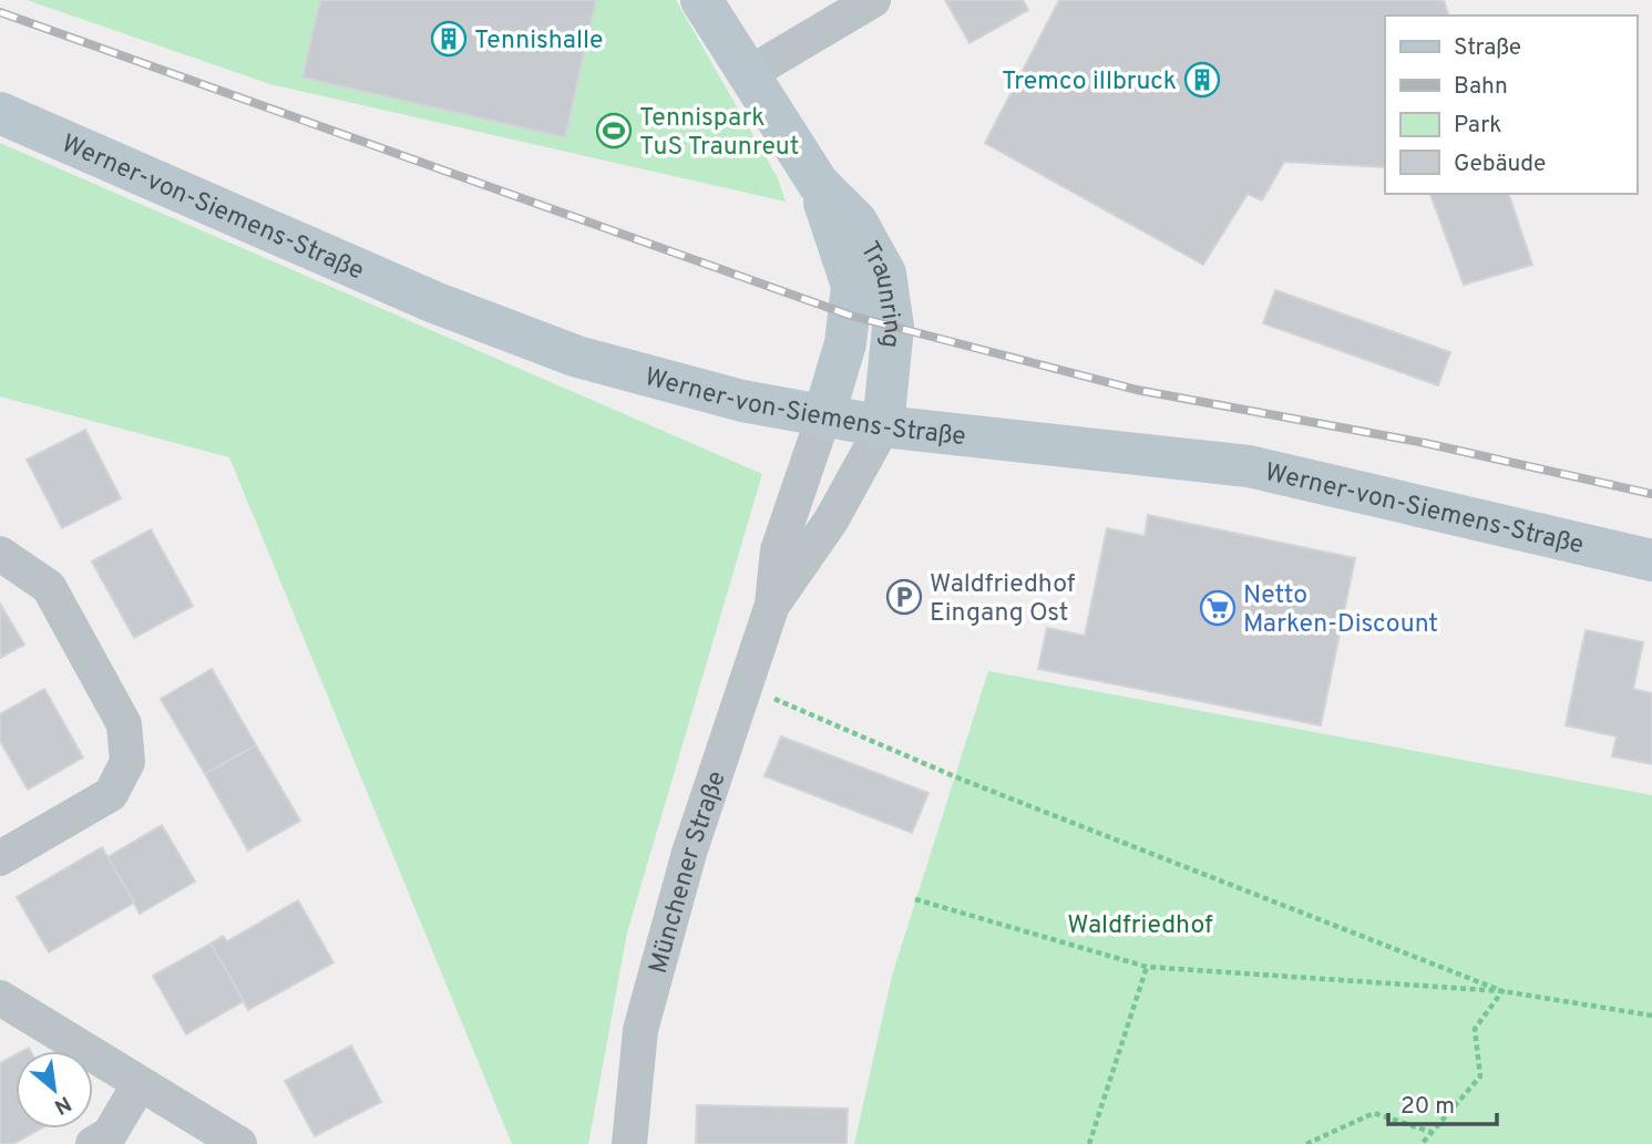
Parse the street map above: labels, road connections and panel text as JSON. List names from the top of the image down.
{
  "streets": {
    "street": ["Werner-von-Siemens-Straße", "Traunring", "Münchener Straße"]
  },
  "crossings": [
    ["Werner-von-Siemens-Straße", "Traunring"],
    ["Werner-von-Siemens-Straße", "Münchener Straße"],
    ["Traunring", "Münchener Straße"]
  ],
  "parks": ["Waldfriedhof"],
  "places": {
    "building": ["Tennishalle", "Tremco illbruck"],
    "sports": ["Tennispark TuS Traunreut"],
    "parking": ["Waldfriedhof Eingang Ost"],
    "supermarket": ["Netto Marken-Discount"]
  },
  "legend": [
    "Straße",
    "Bahn",
    "Park",
    "Gebäude"
  ],
  "scale_bar": "20 m",
  "north": "bottom right"
}
